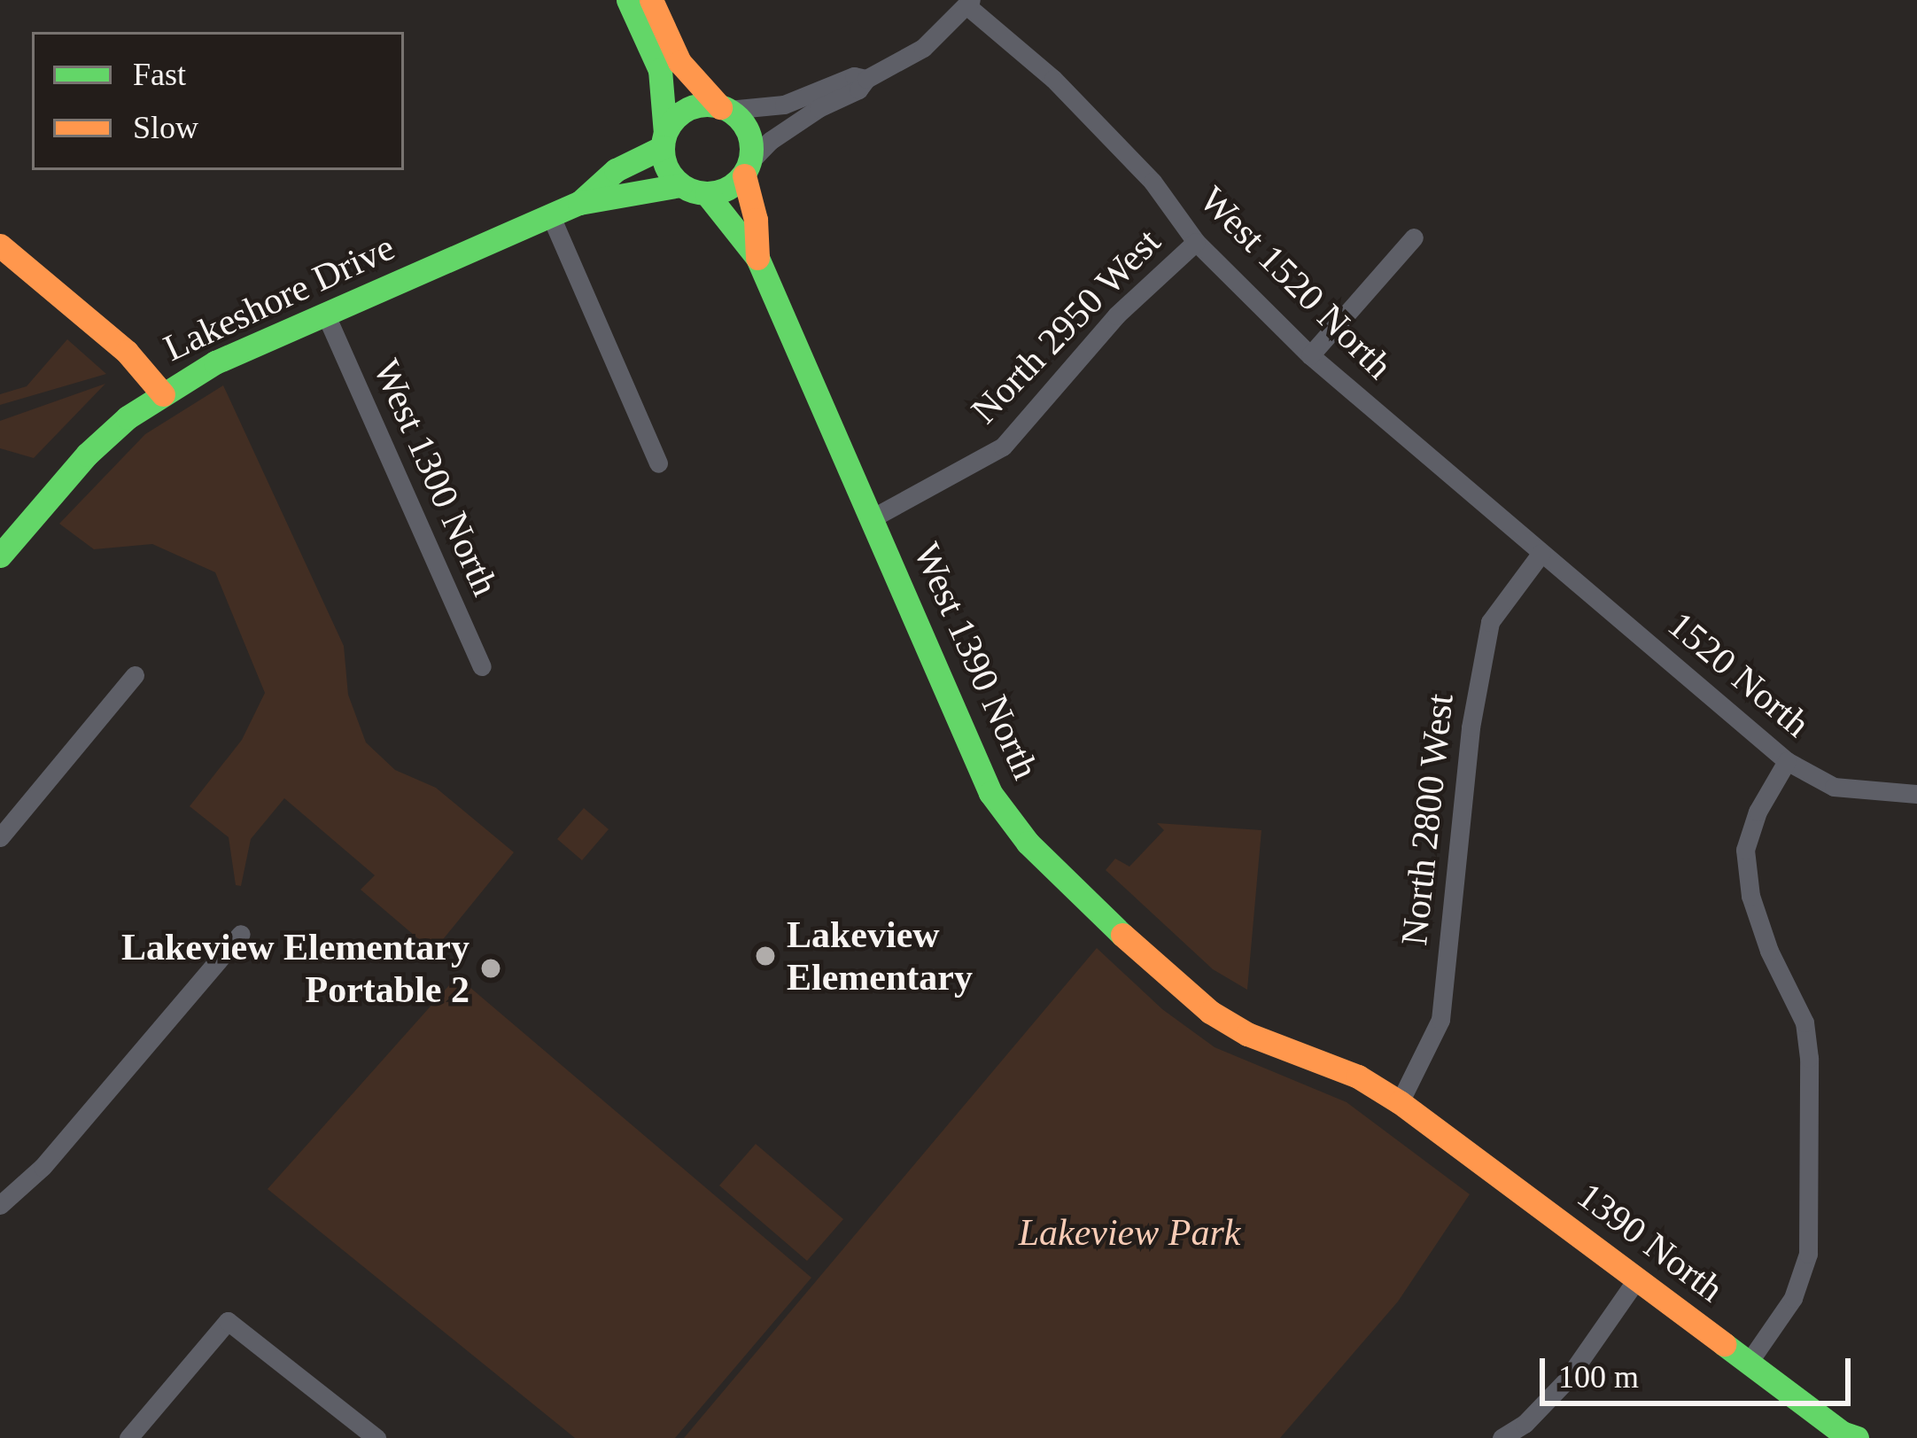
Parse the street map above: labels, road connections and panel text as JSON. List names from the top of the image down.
{
  "streets": {
    "street": [
      "West 1520 North",
      "Lakeshore Drive",
      "North 2950 West",
      "West 1300 North",
      "West 1390 North",
      "1520 North",
      "North 2800 West",
      "1390 North"
    ]
  },
  "crossings": [
    ["West 1520 North", "North 2950 West"],
    ["West 1520 North", "1520 North"],
    ["West 1520 North", "North 2800 West"],
    ["Lakeshore Drive", "West 1300 North"],
    ["Lakeshore Drive", "West 1390 North"],
    ["North 2950 West", "West 1390 North"],
    ["West 1390 North", "North 2800 West"],
    ["West 1390 North", "1390 North"],
    ["1520 North", "North 2800 West"],
    ["North 2800 West", "1390 North"]
  ],
  "parks": ["Lakeview Park"],
  "places": ["Lakeview Elementary", "Lakeview Elementary Portable 2"],
  "legend": ["Fast", "Slow"],
  "scale_bar": "100 m"
}
